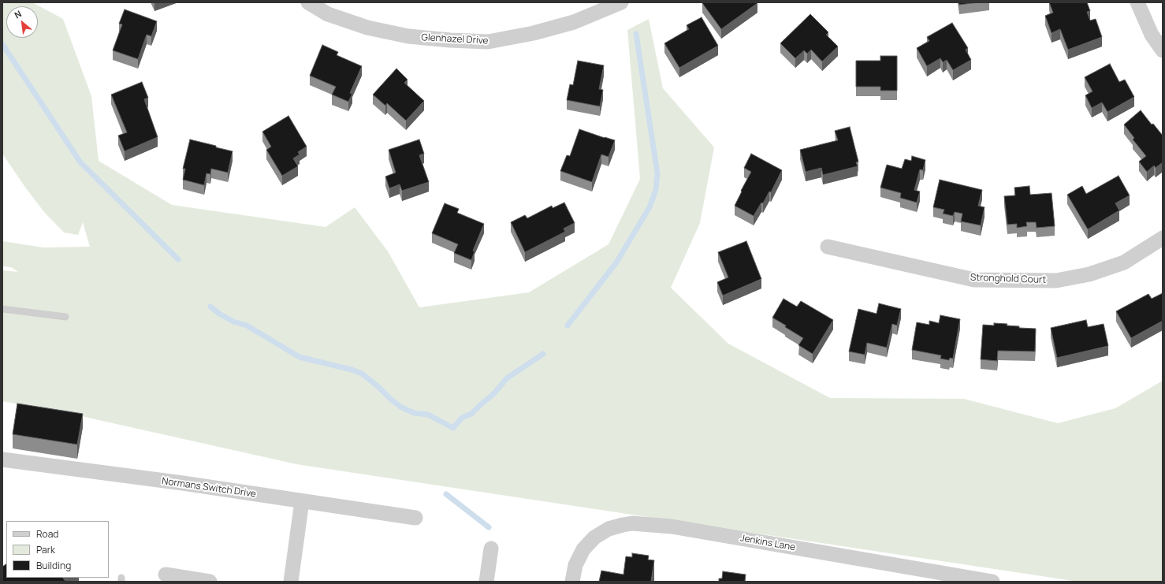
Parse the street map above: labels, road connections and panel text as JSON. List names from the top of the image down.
{
  "streets": {
    "street": [
      "Glenhazel Drive",
      "Stronghold Court",
      "Normans Switch Drive",
      "Jenkins Lane"
    ]
  },
  "legend": ["Road", "Park", "Building"],
  "north": "top left"
}
